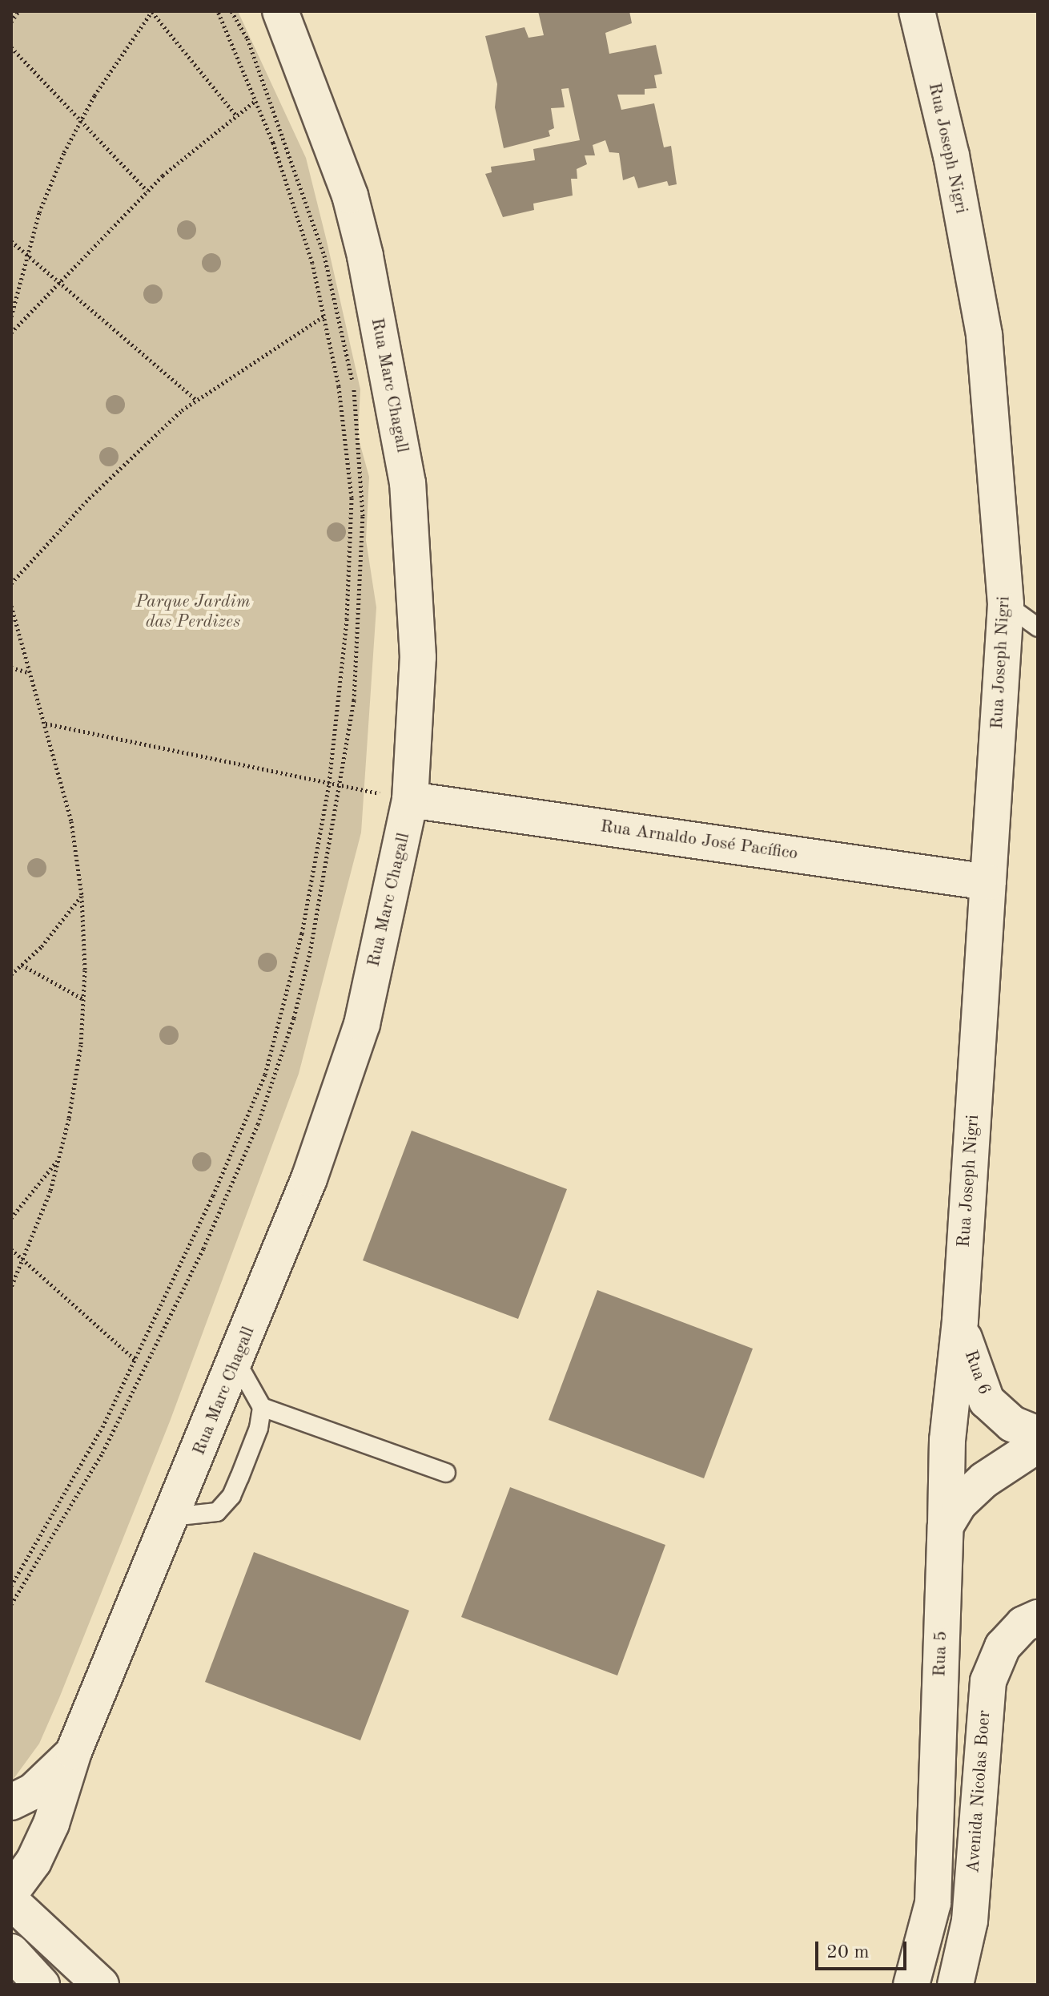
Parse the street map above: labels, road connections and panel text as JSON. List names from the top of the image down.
{
  "streets": {
    "street": [
      "Rua Joseph Nigri",
      "Rua Marc Chagall",
      "Rua Arnaldo José Pacífico",
      "Rua 6",
      "Rua 5",
      "Avenida Nicolas Boer"
    ]
  },
  "crossings": [
    ["Rua Joseph Nigri", "Rua Arnaldo José Pacífico"],
    ["Rua Joseph Nigri", "Rua 6"],
    ["Rua Joseph Nigri", "Rua 5"],
    ["Rua Marc Chagall", "Rua Arnaldo José Pacífico"],
    ["Rua 6", "Rua 5"]
  ],
  "parks": ["Parque Jardim das Perdizes"],
  "scale_bar": "20 m"
}
